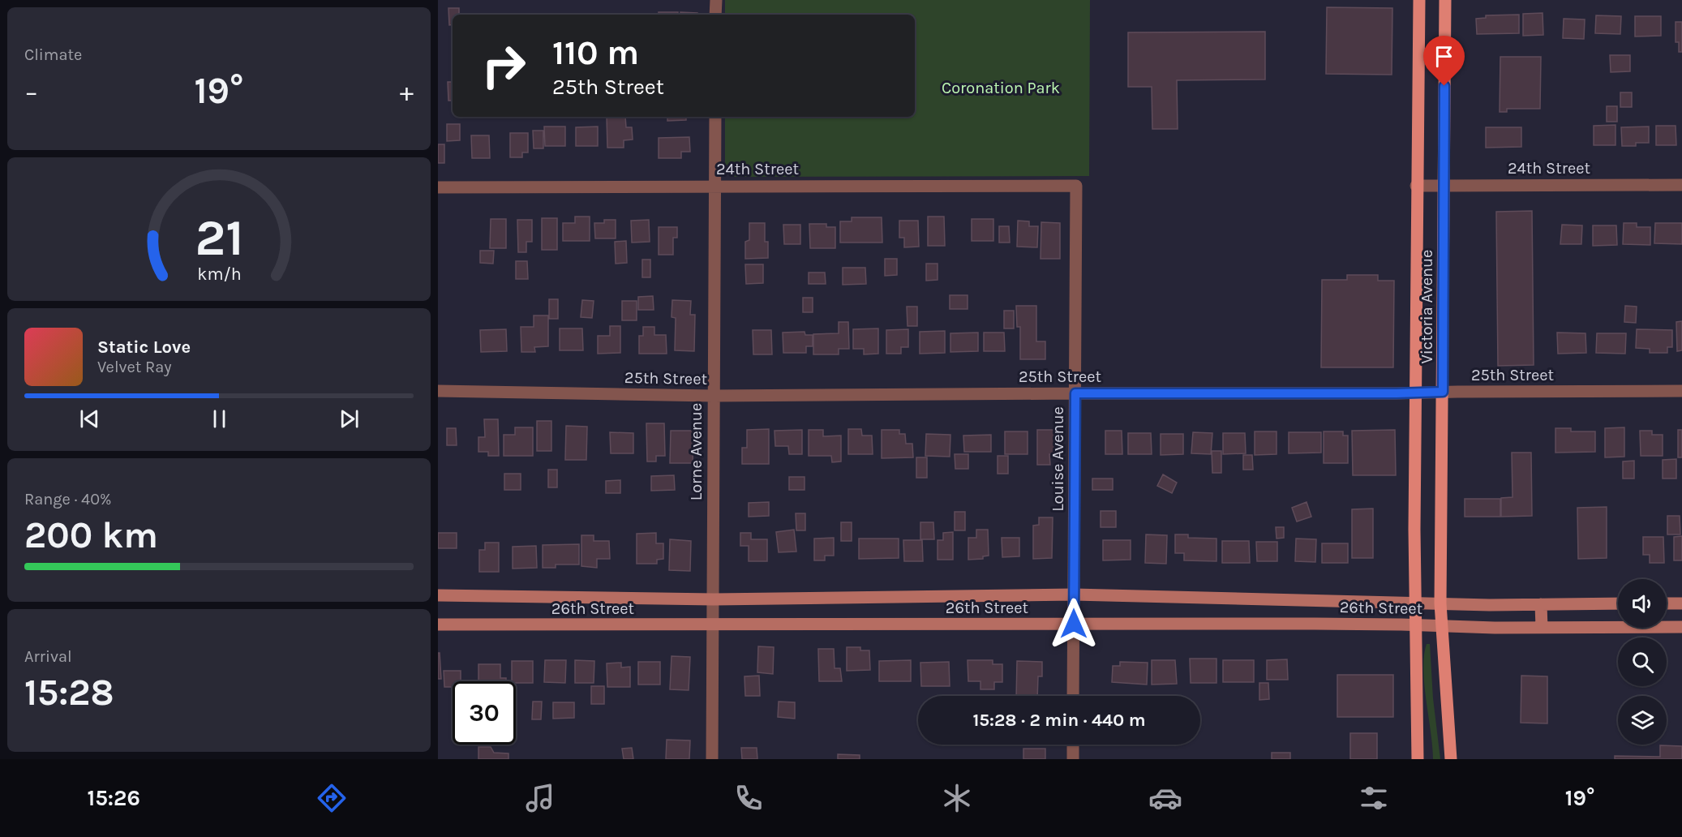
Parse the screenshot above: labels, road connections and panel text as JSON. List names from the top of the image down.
{
  "streets": {
    "main road": ["Victoria Avenue"],
    "street": [
      "24th Street",
      "25th Street",
      "Lorne Avenue",
      "Louise Avenue",
      "26th Street"
    ]
  },
  "crossings": [
    ["24th Street", "Victoria Avenue"],
    ["24th Street", "Lorne Avenue"],
    ["24th Street", "Louise Avenue"],
    ["Victoria Avenue", "25th Street"],
    ["Victoria Avenue", "26th Street"],
    ["25th Street", "Lorne Avenue"],
    ["25th Street", "Louise Avenue"],
    ["Lorne Avenue", "26th Street"],
    ["Louise Avenue", "26th Street"]
  ],
  "parks": ["Coronation Park"],
  "page": {
    "tile": [
      "Climate",
      ["Range · 40%", "200 km"],
      ["Arrival", "15:28"]
    ],
    "turn": ["110 m", "25th Street"],
    "heat": ["−", "19°", "+"],
    "song": ["Static Love", "Velvet Ray"],
    "limit": "30",
    "trip": "15:28 · 2 min · 440 m",
    "tabs": ["15:26", "19°"],
    "gauge": ["21", "km/h"]
  }
}
